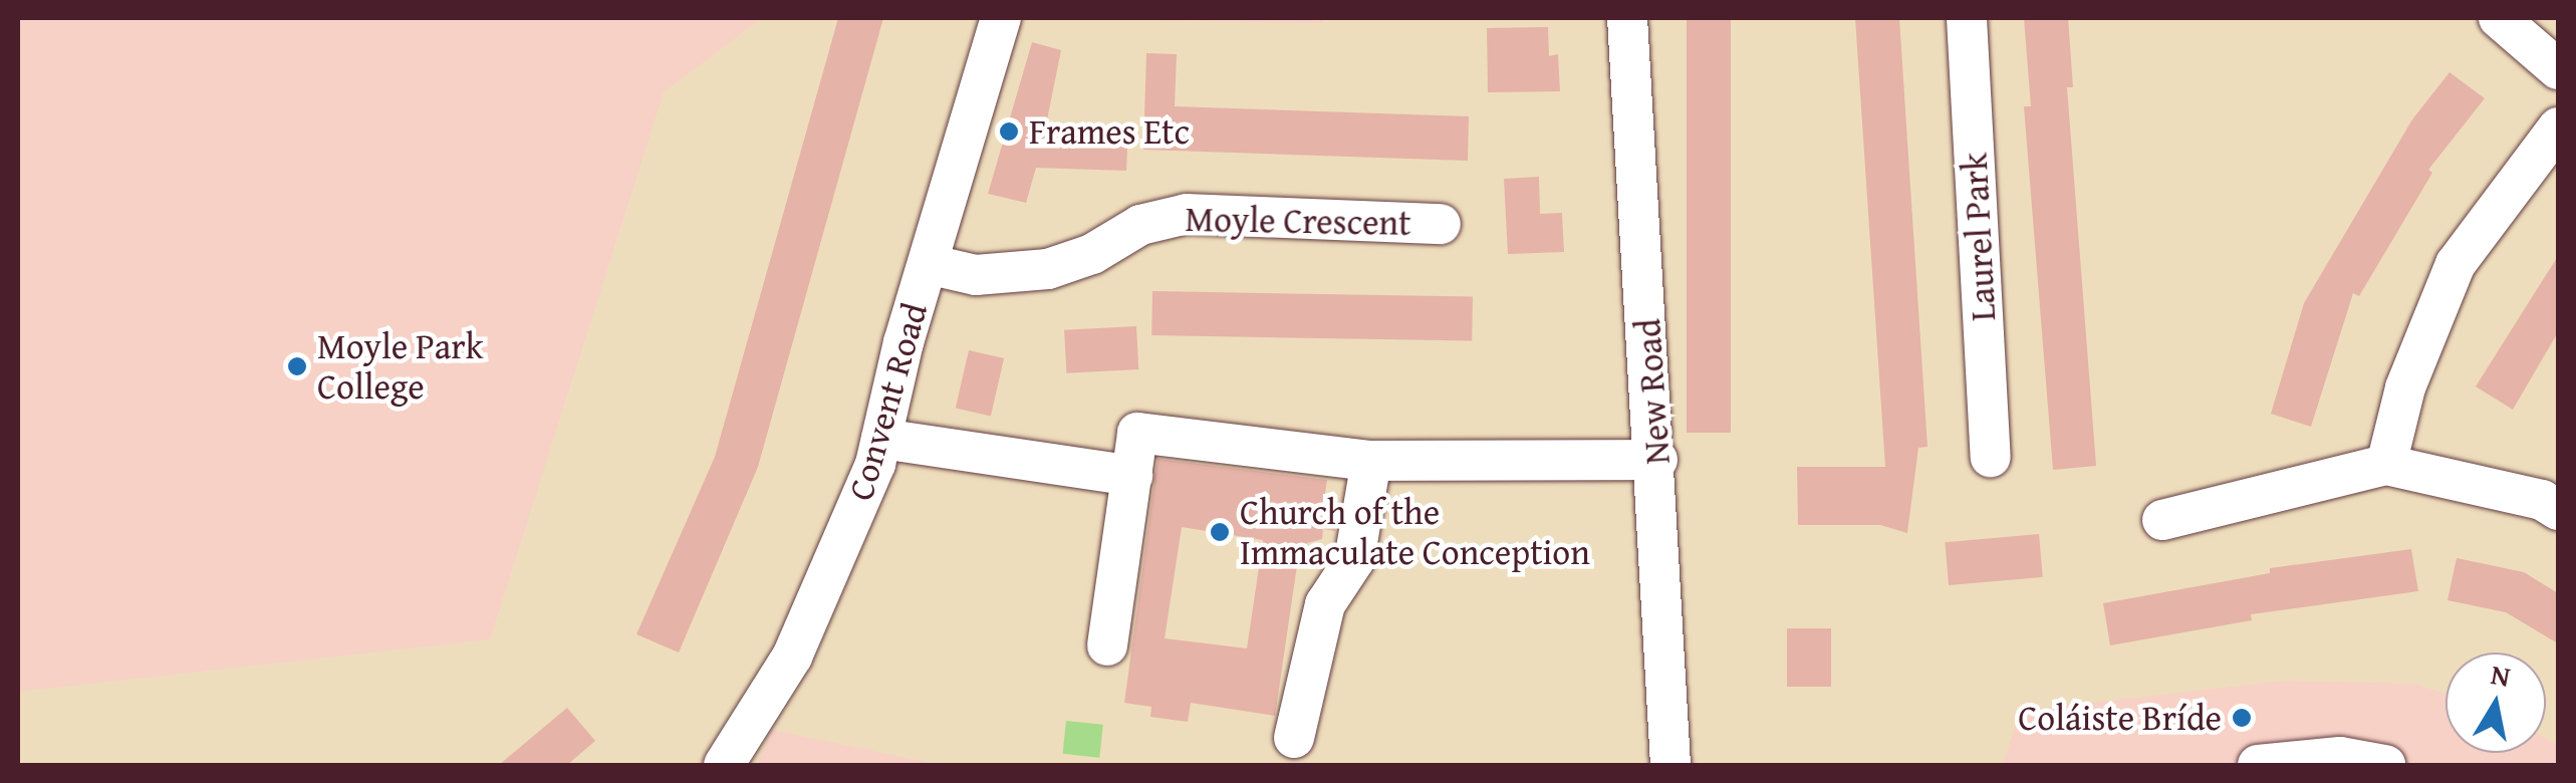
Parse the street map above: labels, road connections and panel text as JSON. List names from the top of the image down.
{
  "streets": {
    "street": [
      "Moyle Crescent",
      "Laurel Park",
      "New Road",
      "Convent Road"
    ]
  },
  "crossings": [
    ["Moyle Crescent", "Convent Road"]
  ],
  "places": [
    "Frames Etc",
    "Moyle Park College",
    "Church of the Immaculate Conception",
    "Coláiste Bríde"
  ],
  "north": "top"
}
